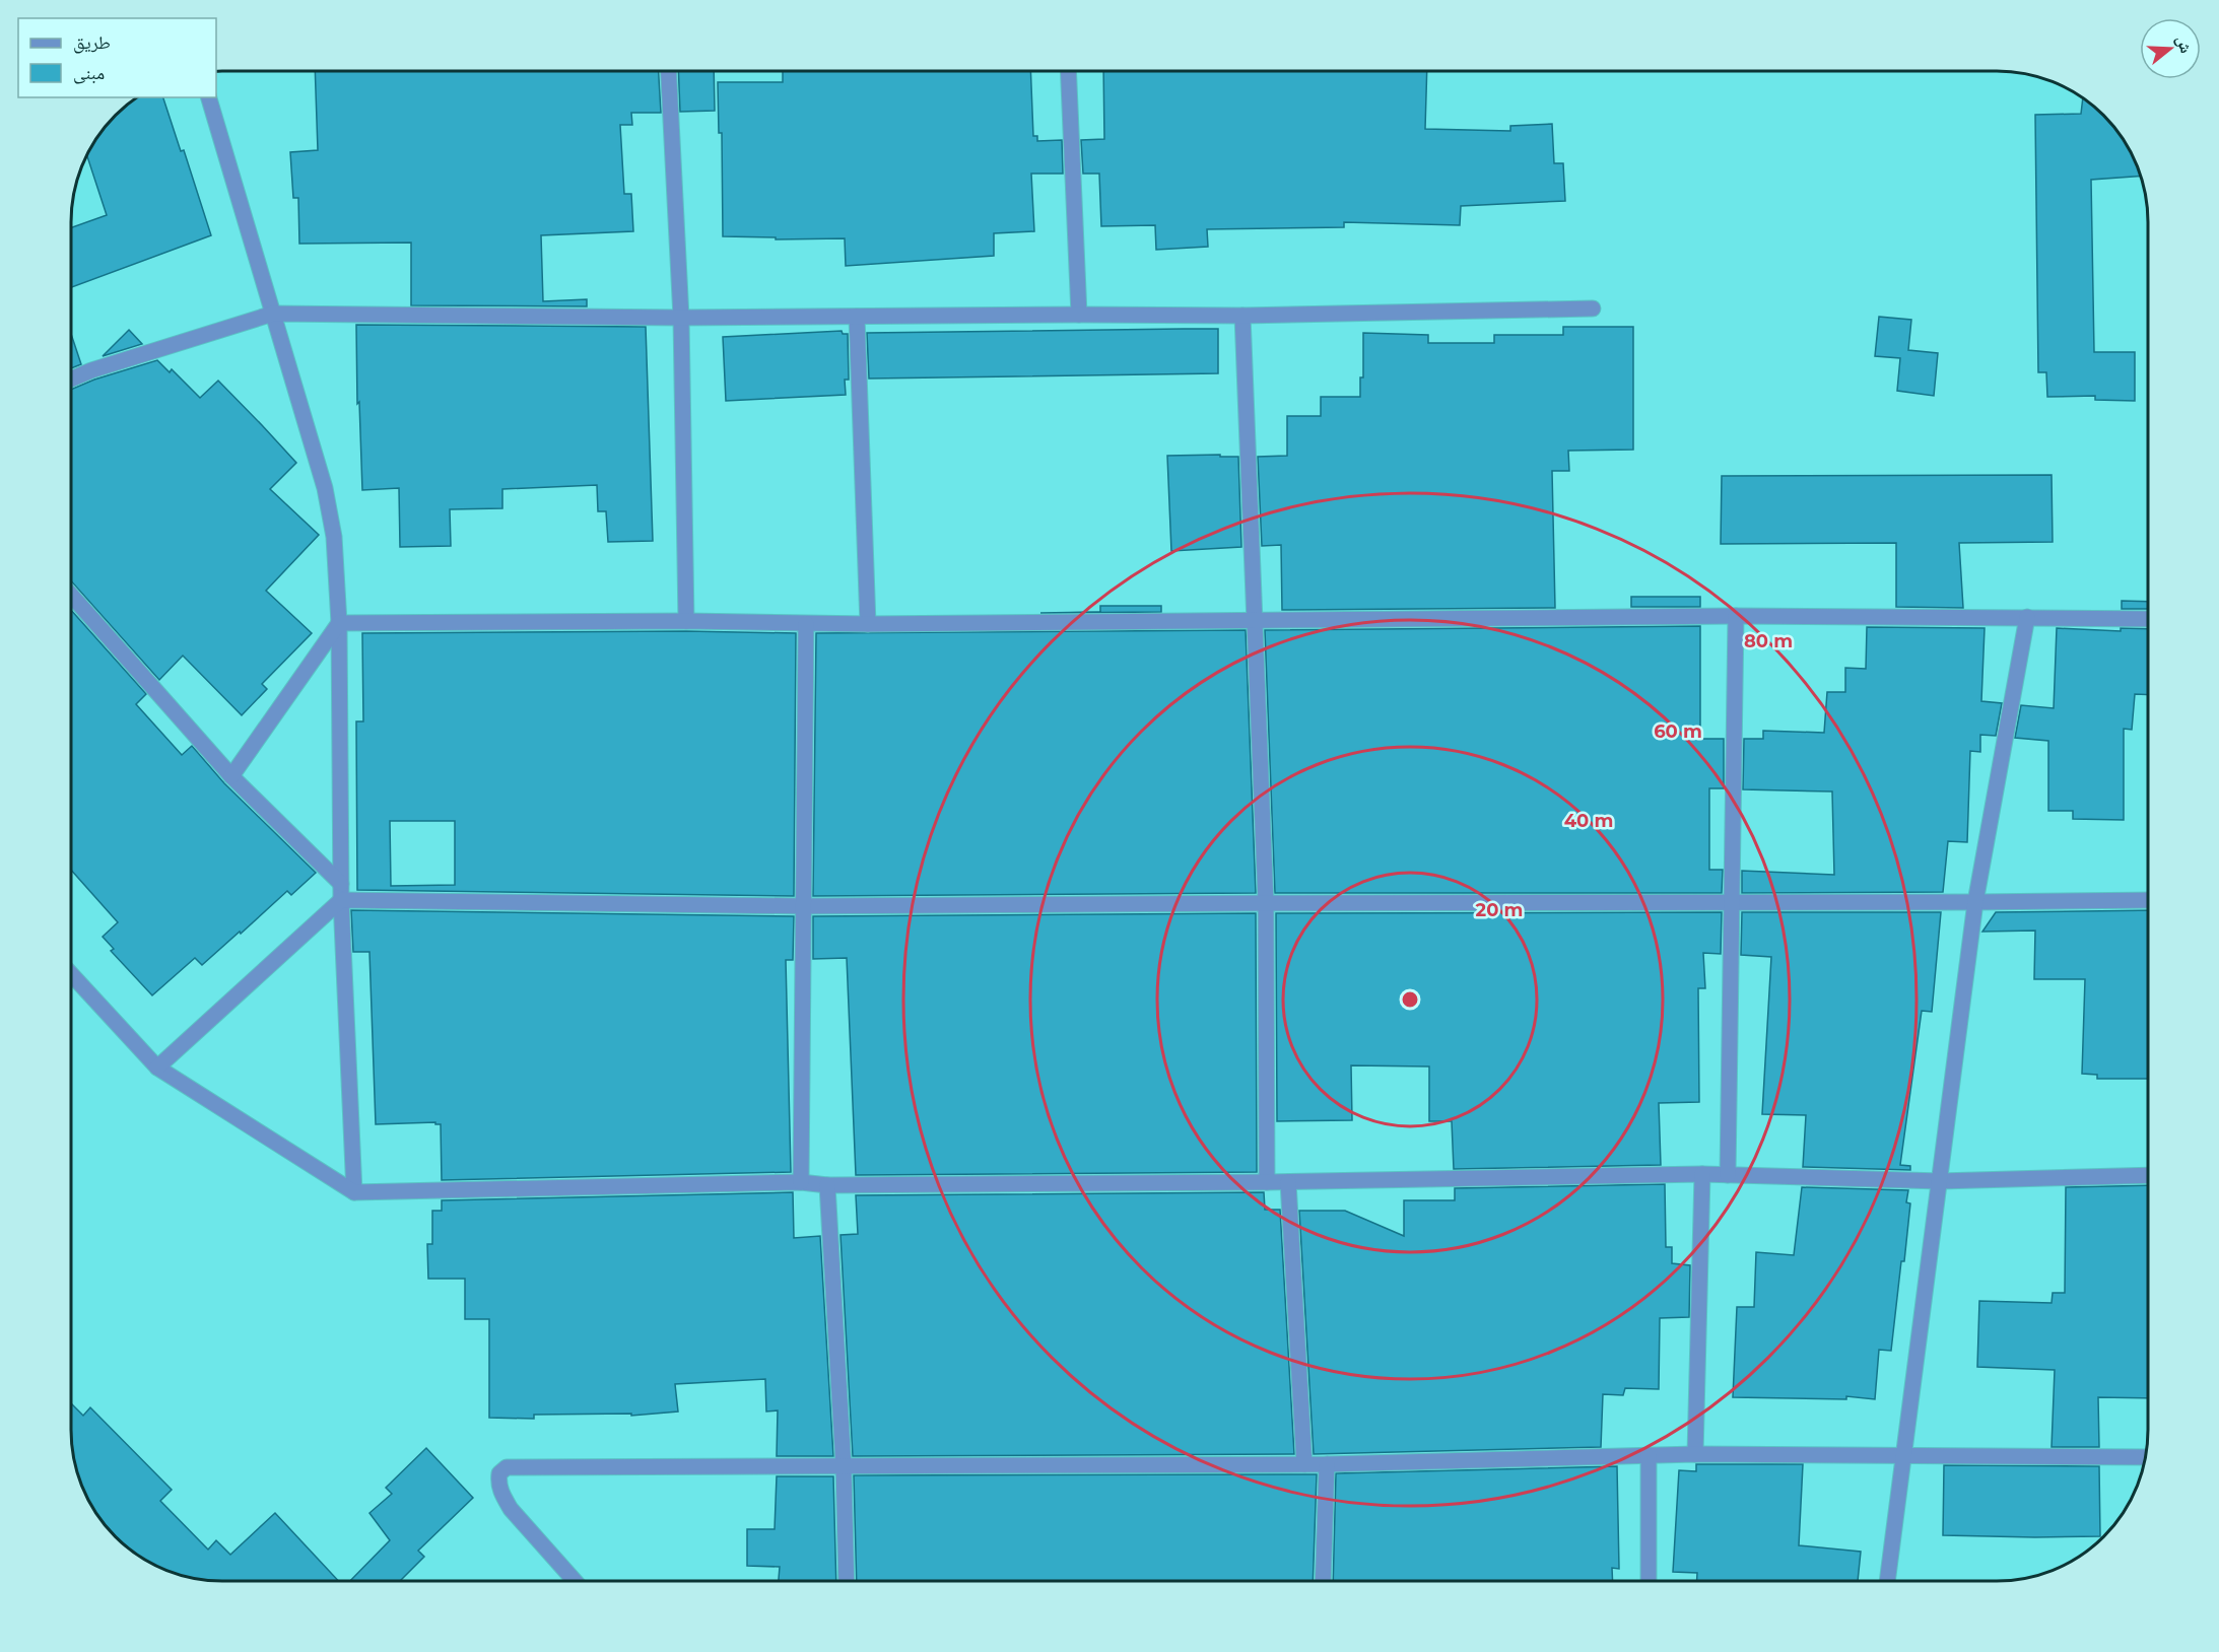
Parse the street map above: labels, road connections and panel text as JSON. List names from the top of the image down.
{
  "legend": ["طريق", "مبنى"],
  "north": "right",
  "rings": [
    "80 m",
    "60 m",
    "40 m",
    "20 m"
  ]
}
